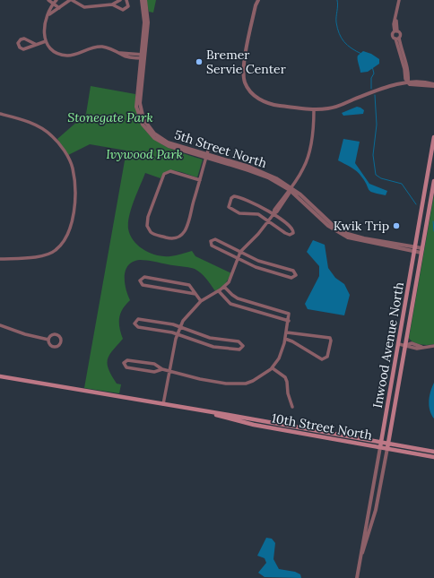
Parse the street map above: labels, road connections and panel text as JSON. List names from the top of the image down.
{
  "streets": {
    "main road": ["Inwood Avenue North", "10th Street North"],
    "street": ["5th Street North"]
  },
  "crossings": [
    ["5th Street North", "Inwood Avenue North"],
    ["Inwood Avenue North", "10th Street North"]
  ],
  "parks": ["Stonegate Park", "Ivywood Park"],
  "places": ["Bremer Servie Center", "Kwik Trip"]
}
